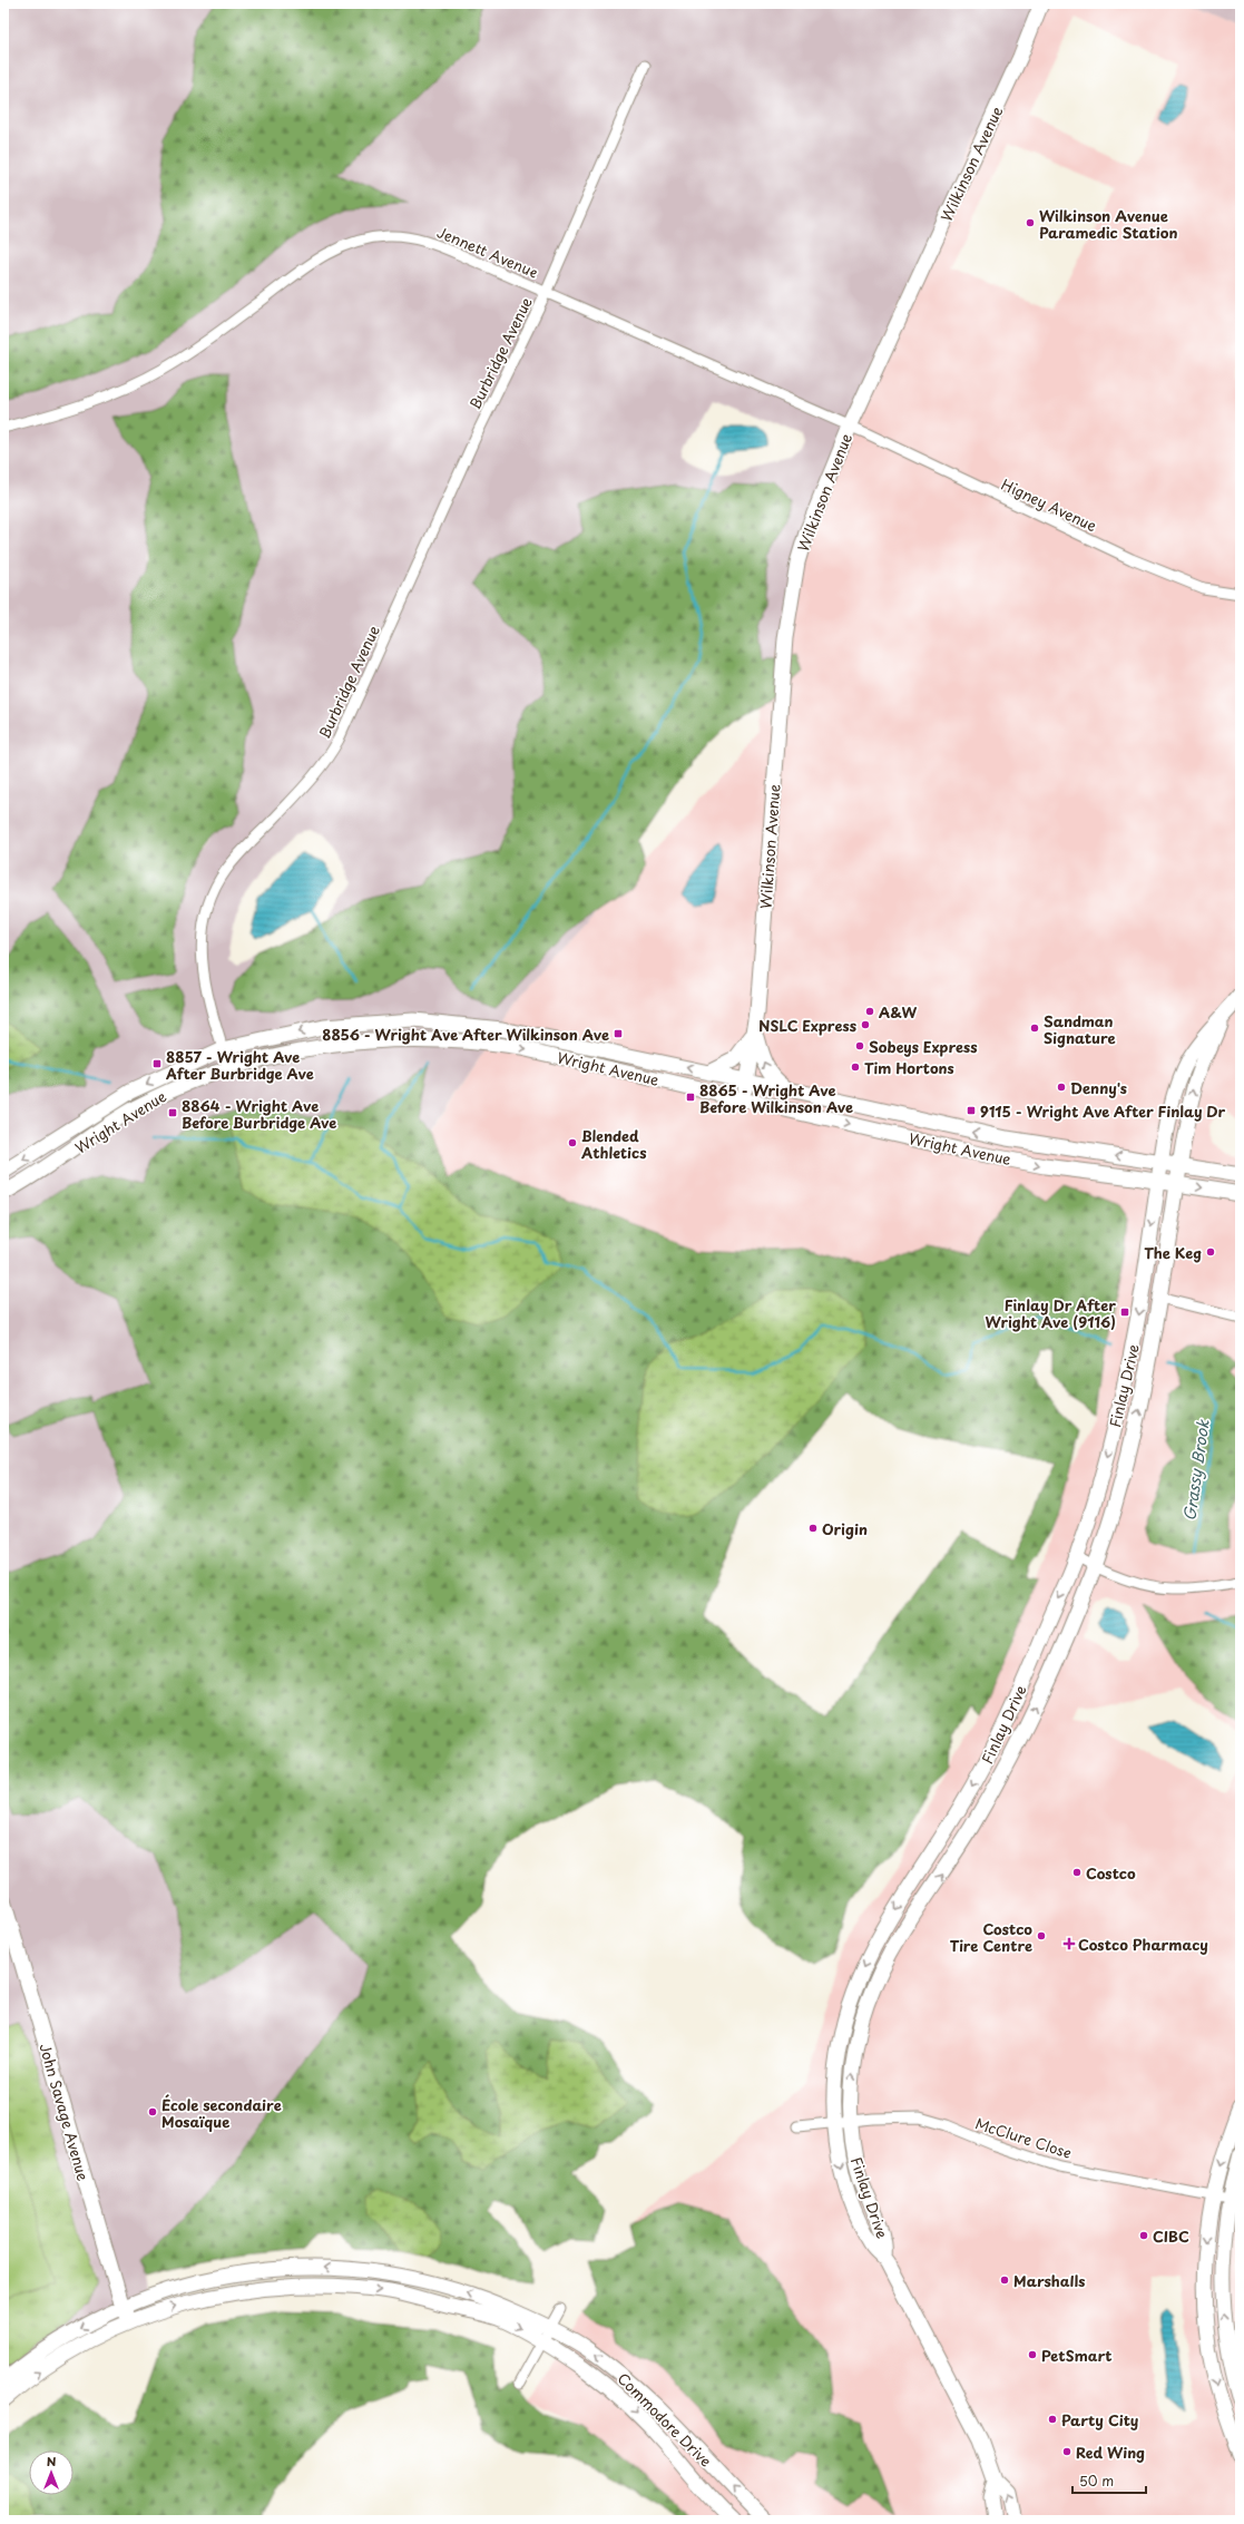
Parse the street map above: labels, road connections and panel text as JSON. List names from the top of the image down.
{
  "streets": {
    "main road": [
      "Wilkinson Avenue",
      "Wright Avenue",
      "Finlay Drive",
      "John Savage Avenue",
      "Commodore Drive"
    ],
    "street": [
      "Jennett Avenue",
      "Burbridge Avenue",
      "Higney Avenue",
      "McClure Close"
    ]
  },
  "crossings": [
    ["Wilkinson Avenue", "Jennett Avenue"],
    ["Wilkinson Avenue", "Higney Avenue"],
    ["Wilkinson Avenue", "Wright Avenue"],
    ["Jennett Avenue", "Burbridge Avenue"],
    ["Jennett Avenue", "Higney Avenue"],
    ["Burbridge Avenue", "Wright Avenue"],
    ["Wright Avenue", "Finlay Drive"],
    ["Finlay Drive", "McClure Close"],
    ["John Savage Avenue", "Commodore Drive"]
  ],
  "water": ["Grassy Brook"],
  "places": {
    "other": [
      "Wilkinson Avenue Paramedic Station",
      "A&W",
      "NSLC Express",
      "Sandman Signature",
      "Sobeys Express",
      "Tim Hortons",
      "Denny's",
      "Blended Athletics",
      "The Keg",
      "Origin",
      "Costco",
      "Costco Tire Centre",
      "École secondaire Mosaïque",
      "CIBC",
      "Marshalls",
      "PetSmart",
      "Party City",
      "Red Wing"
    ],
    "transit": [
      "8856 - Wright Ave After Wilkinson Ave",
      "8857 - Wright Ave After Burbridge Ave",
      "8865 - Wright Ave Before Wilkinson Ave",
      "9115 - Wright Ave After Finlay Dr",
      "8864 - Wright Ave Before Burbridge Ave",
      "Finlay Dr After Wright Ave (9116)"
    ],
    "health": ["Costco Pharmacy"]
  },
  "scale_bar": "50 m",
  "north": "top"
}
